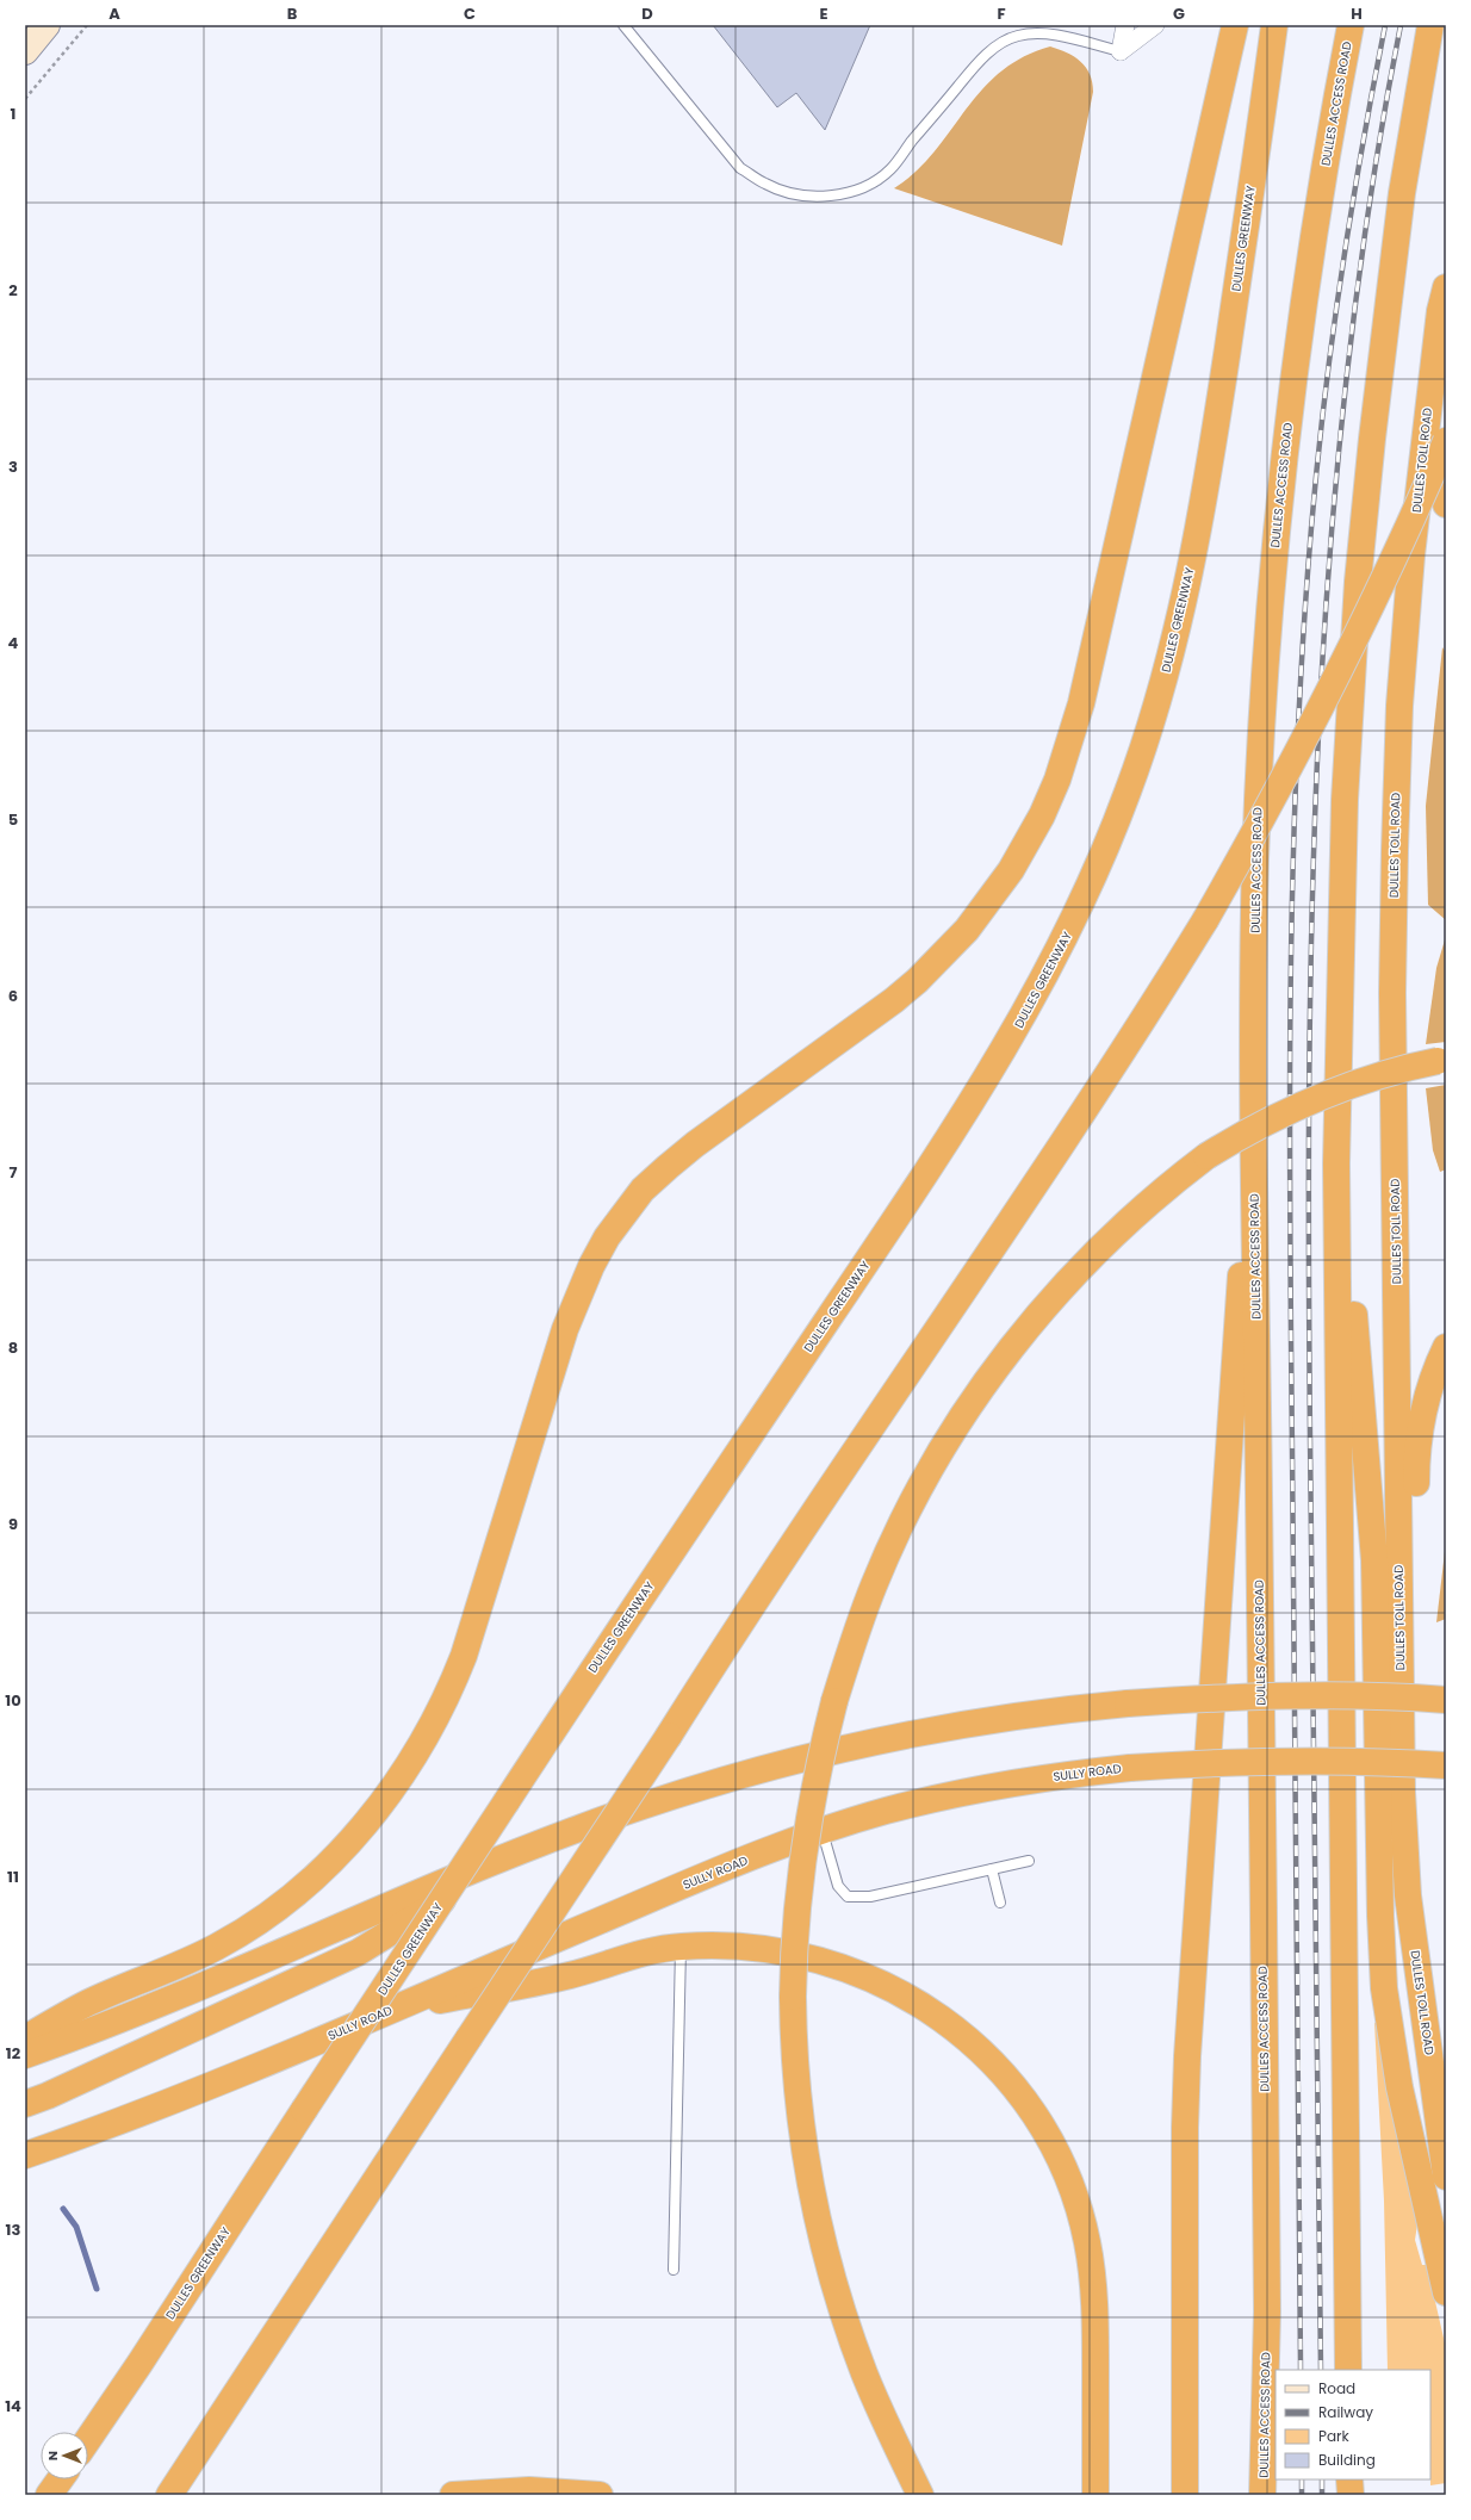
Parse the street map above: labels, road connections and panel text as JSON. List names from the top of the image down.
{
  "streets": {
    "highway": [
      "DULLES ACCESS ROAD",
      "DULLES GREENWAY",
      "DULLES TOLL ROAD",
      "SULLY ROAD"
    ]
  },
  "legend": [
    "Road",
    "Railway",
    "Park",
    "Building"
  ],
  "north": "left",
  "grid": {
    "columns": [
      "A",
      "B",
      "C",
      "D",
      "E",
      "F",
      "G",
      "H"
    ],
    "rows": [
      "1",
      "2",
      "3",
      "4",
      "5",
      "6",
      "7",
      "8",
      "9",
      "10",
      "11",
      "12",
      "13",
      "14"
    ]
  }
}
